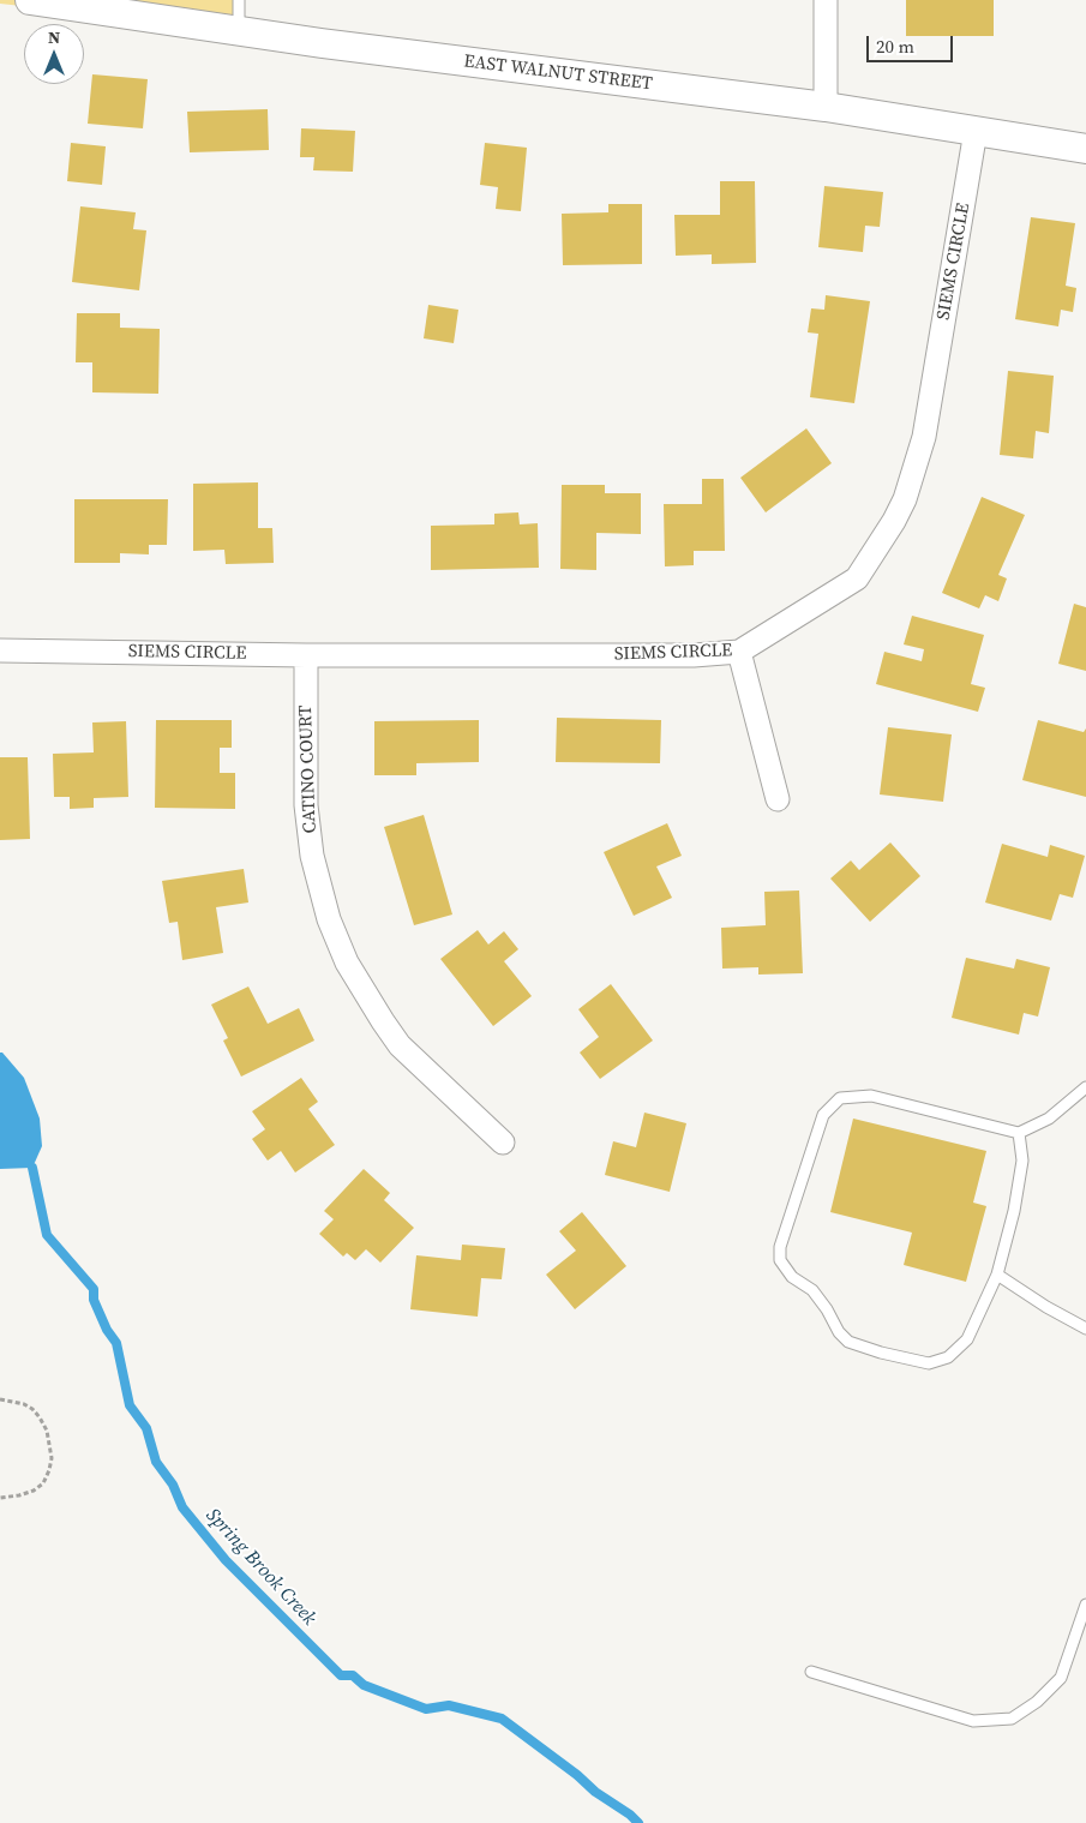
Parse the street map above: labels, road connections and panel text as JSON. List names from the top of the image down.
{
  "streets": {
    "street": ["EAST WALNUT STREET", "SIEMS CIRCLE", "CATINO COURT"]
  },
  "crossings": [
    ["EAST WALNUT STREET", "SIEMS CIRCLE"],
    ["SIEMS CIRCLE", "CATINO COURT"]
  ],
  "water": ["Spring Brook Creek"],
  "scale_bar": "20 m",
  "north": "top"
}
